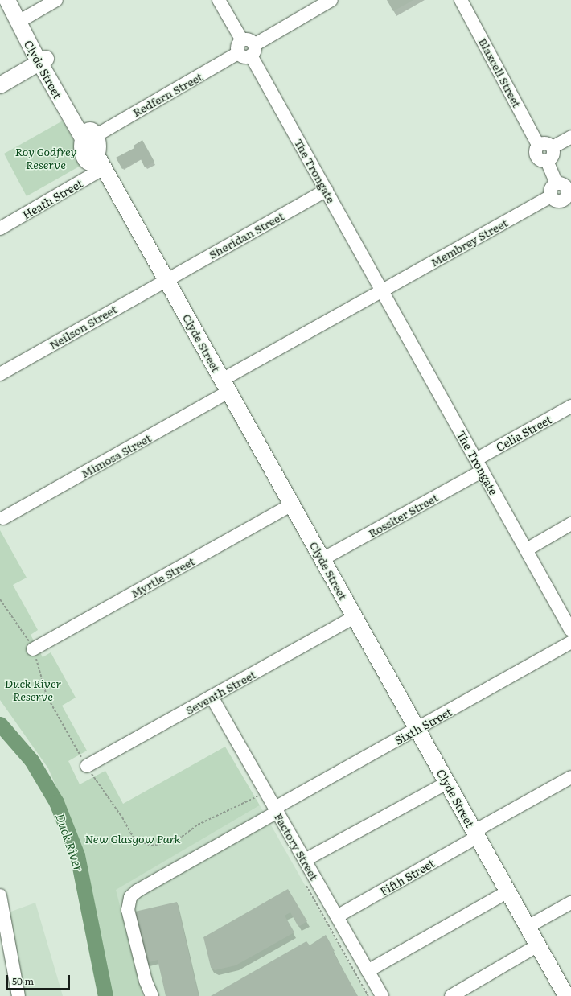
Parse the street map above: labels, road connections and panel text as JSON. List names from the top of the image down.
{
  "streets": {
    "main road": ["Clyde Street"],
    "street": [
      "Blaxcell Street",
      "Redfern Street",
      "The Trongate",
      "Heath Street",
      "Sheridan Street",
      "Membrey Street",
      "Neilson Street",
      "Celia Street",
      "Mimosa Street",
      "Rossiter Street",
      "Myrtle Street",
      "Seventh Street",
      "Sixth Street",
      "Factory Street",
      "Fifth Street"
    ]
  },
  "crossings": [
    ["Clyde Street", "Redfern Street"],
    ["Clyde Street", "Heath Street"],
    ["Clyde Street", "Sheridan Street"],
    ["Clyde Street", "Membrey Street"],
    ["Clyde Street", "Neilson Street"],
    ["Clyde Street", "Mimosa Street"],
    ["Clyde Street", "Rossiter Street"],
    ["Clyde Street", "Myrtle Street"],
    ["Clyde Street", "Seventh Street"],
    ["Clyde Street", "Sixth Street"],
    ["Clyde Street", "Fifth Street"],
    ["Redfern Street", "The Trongate"],
    ["The Trongate", "Sheridan Street"],
    ["The Trongate", "Membrey Street"],
    ["The Trongate", "Celia Street"],
    ["The Trongate", "Rossiter Street"],
    ["Sheridan Street", "Neilson Street"],
    ["Membrey Street", "Mimosa Street"],
    ["Seventh Street", "Factory Street"],
    ["Sixth Street", "Factory Street"],
    ["Factory Street", "Fifth Street"]
  ],
  "water": ["Duck River"],
  "parks": ["Roy Godfrey Reserve", "Duck River Reserve", "New Glasgow Park"],
  "scale_bar": "50 m"
}
